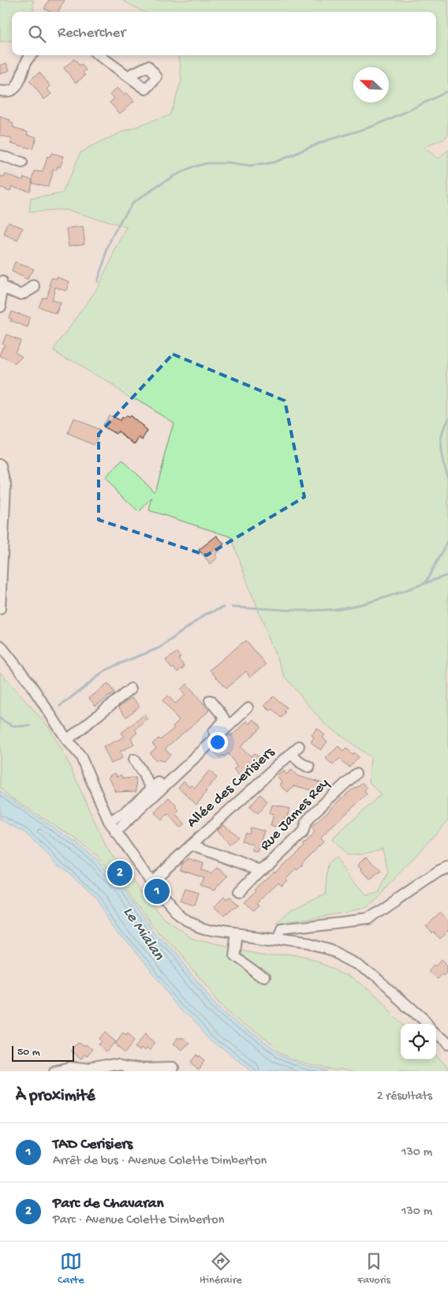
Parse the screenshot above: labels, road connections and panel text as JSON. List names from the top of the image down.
{
  "streets": {
    "street": ["Allée des Cerisiers", "Rue James Rey"]
  },
  "crossings": [
    ["Allée des Cerisiers", "Rue James Rey"]
  ],
  "water": ["Le Mialan"],
  "scale_bar": "50 m",
  "north": "top left",
  "page": {
    "search": "Rechercher",
    "pins": ["2", "1"],
    "scale": "50 m",
    "heading": ["À proximité", "2 résultats"],
    "list": [
      {
        "mark": "1",
        "name": "TAD Cerisiers",
        "note": "Arrêt de bus · Avenue Colette Dimberton",
        "value": "130 m"
      },
      {
        "mark": "2",
        "name": "Parc de Chavaran",
        "note": "Parc · Avenue Colette Dimberton",
        "value": "130 m"
      }
    ],
    "nav": ["Carte", "Itinéraire", "Favoris"]
  }
}
